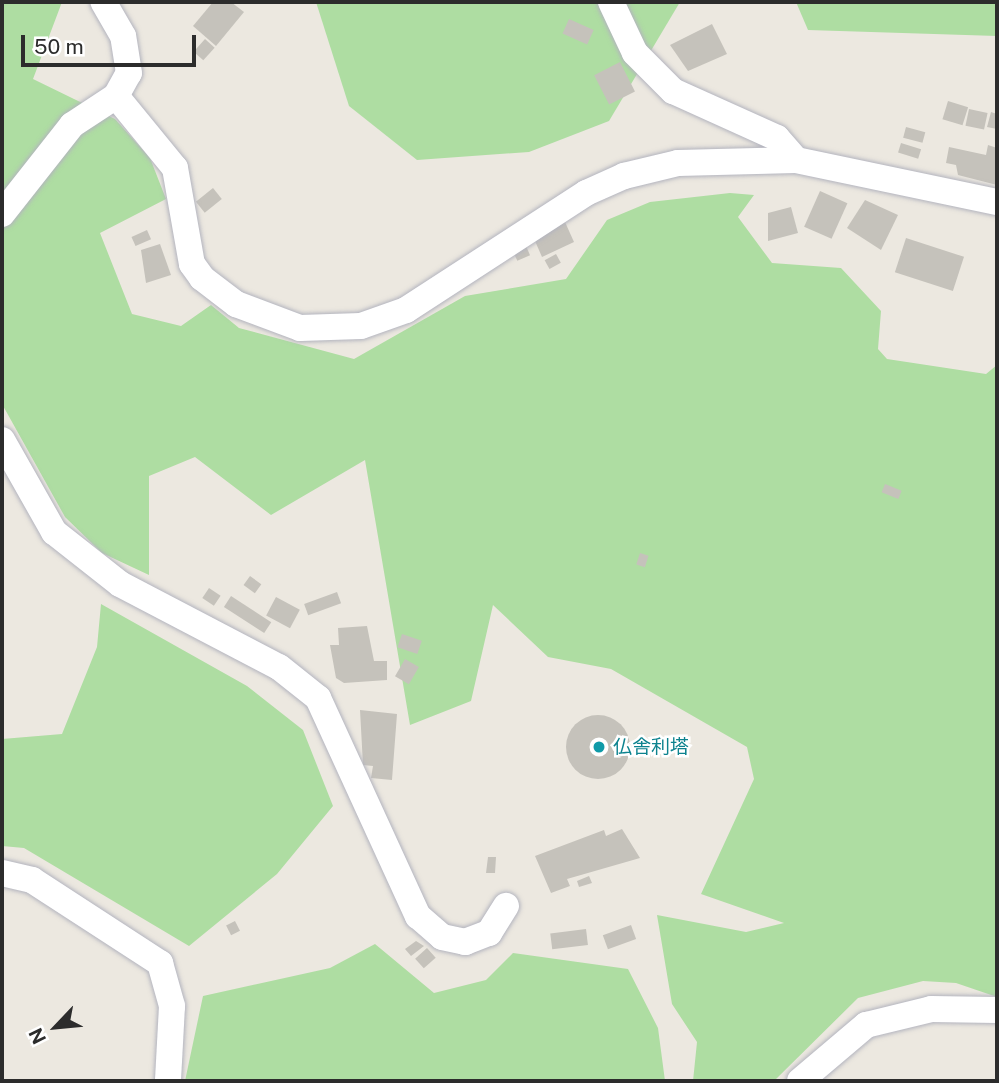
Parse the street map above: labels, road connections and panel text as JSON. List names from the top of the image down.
{
  "places": ["仏舎利塔"],
  "scale_bar": "50 m",
  "north": "bottom left"
}
